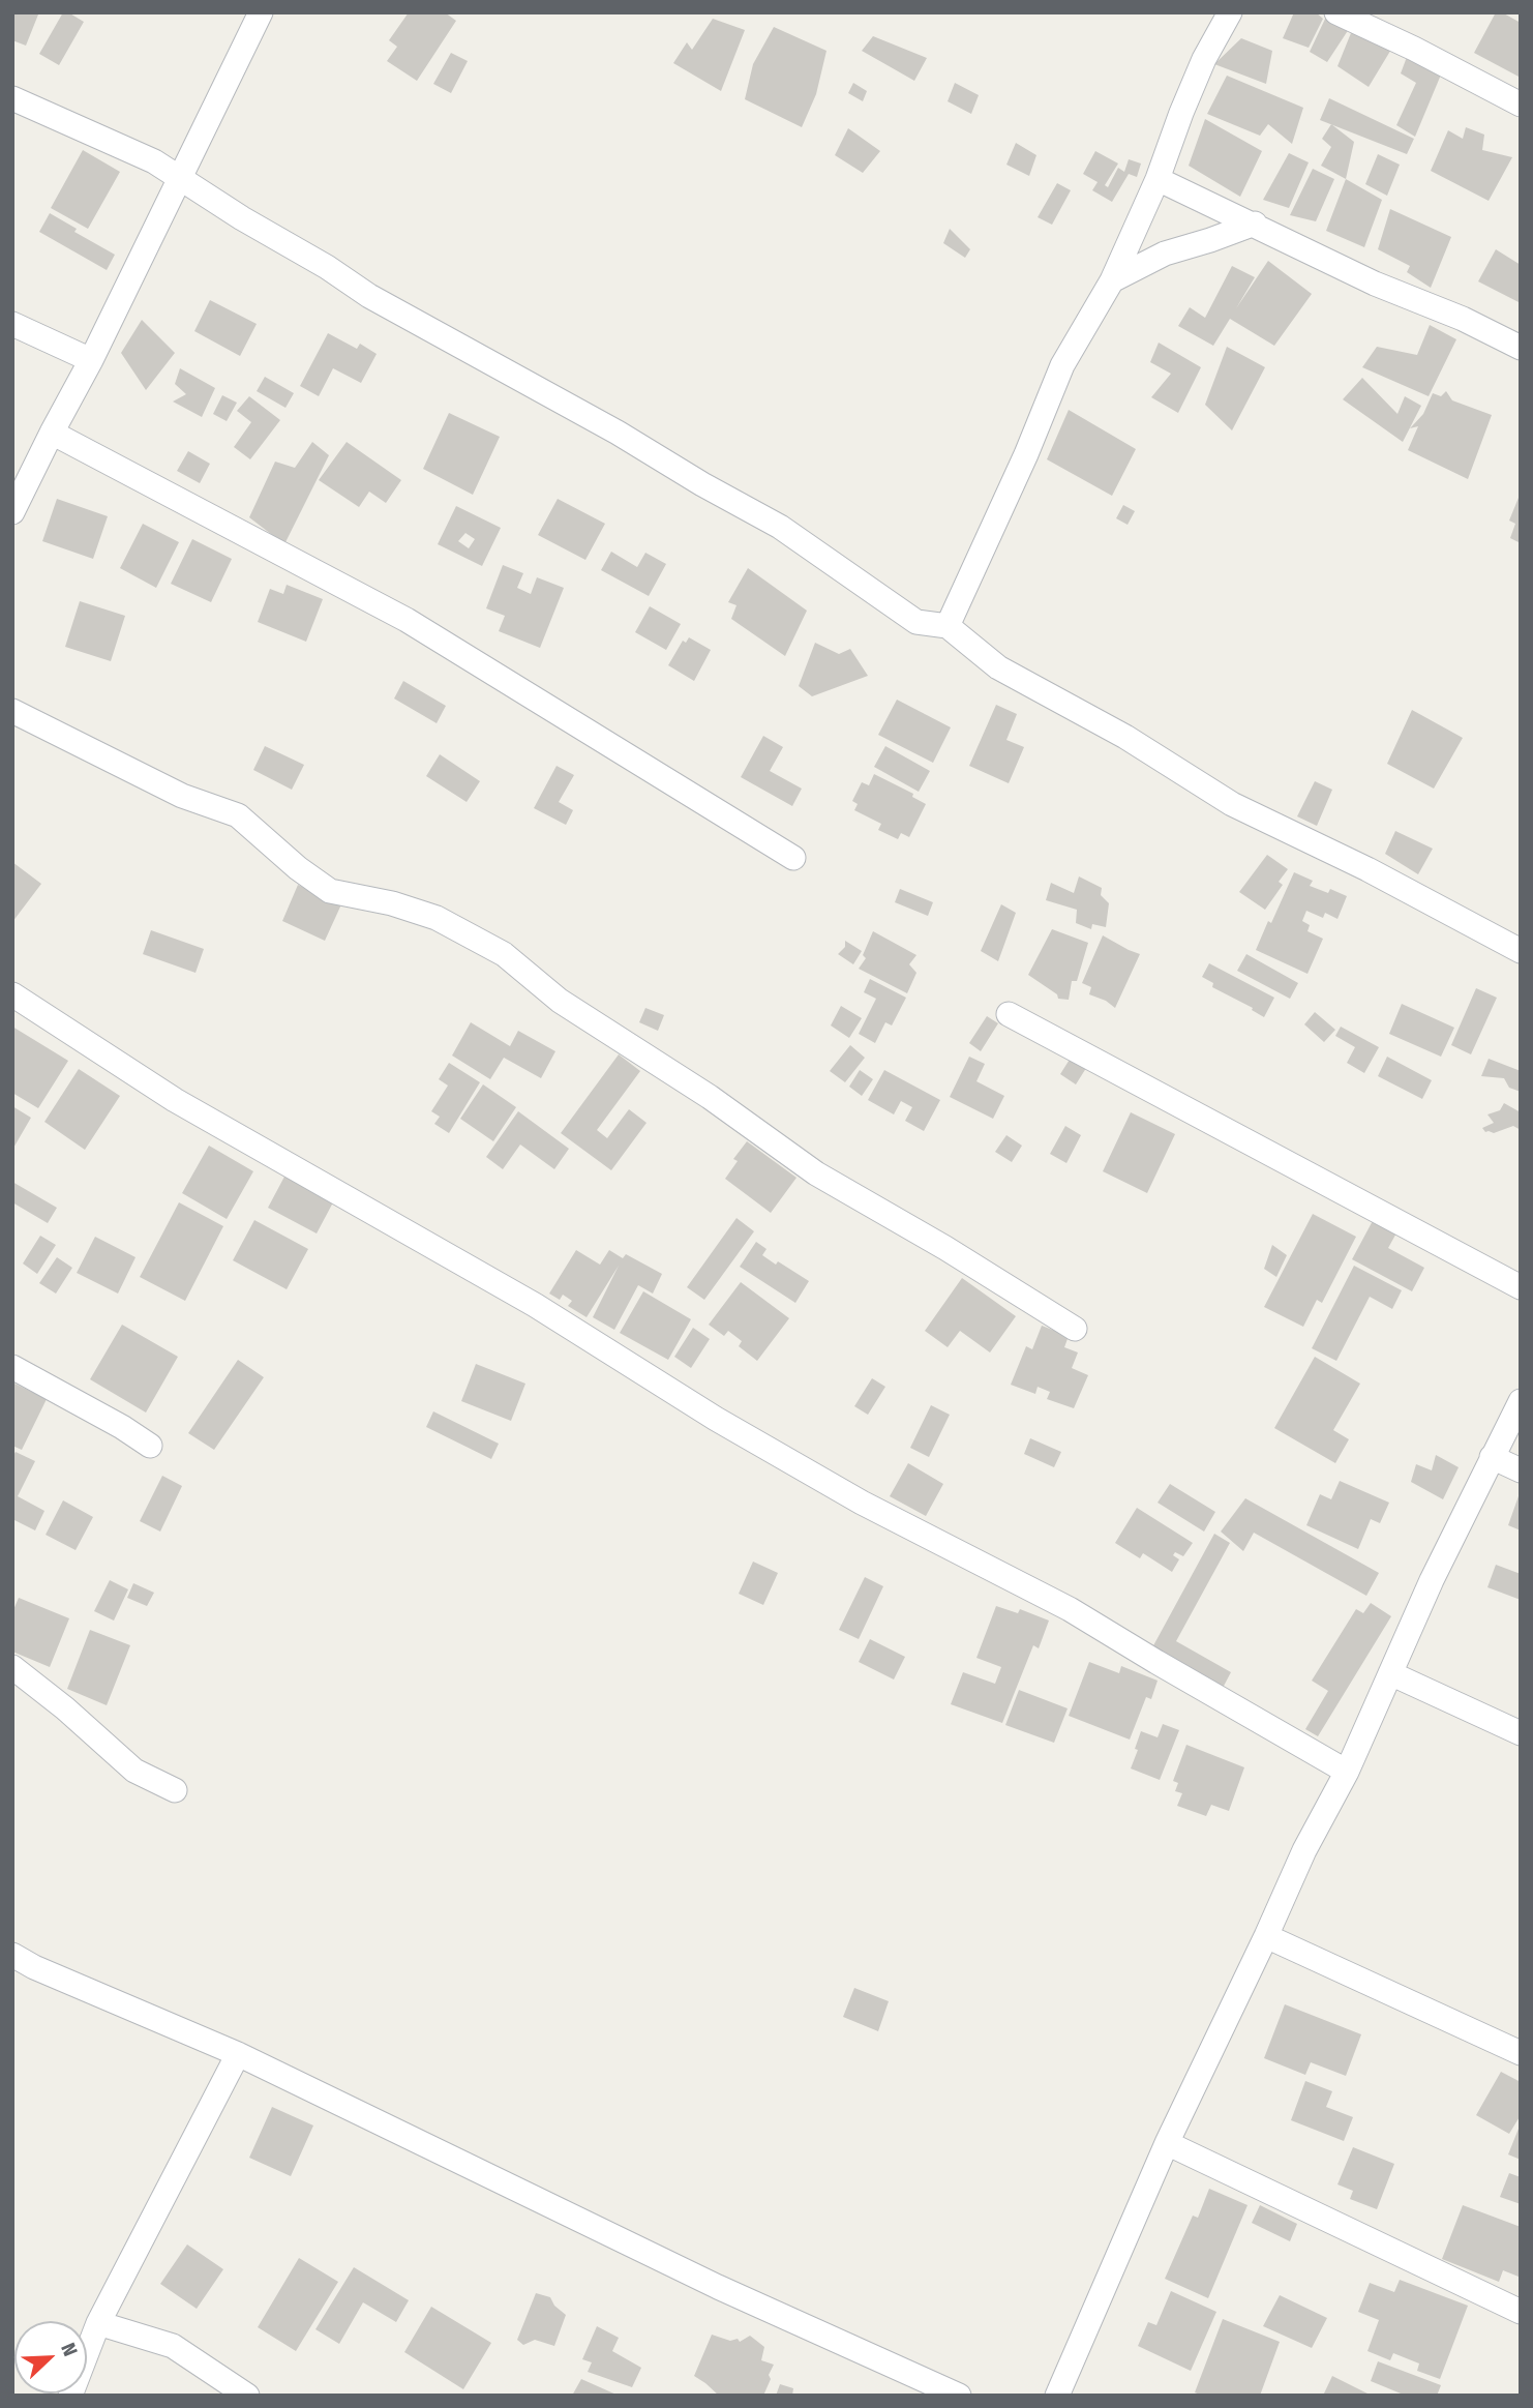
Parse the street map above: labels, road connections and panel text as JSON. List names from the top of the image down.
{
  "north": "top right"
}
